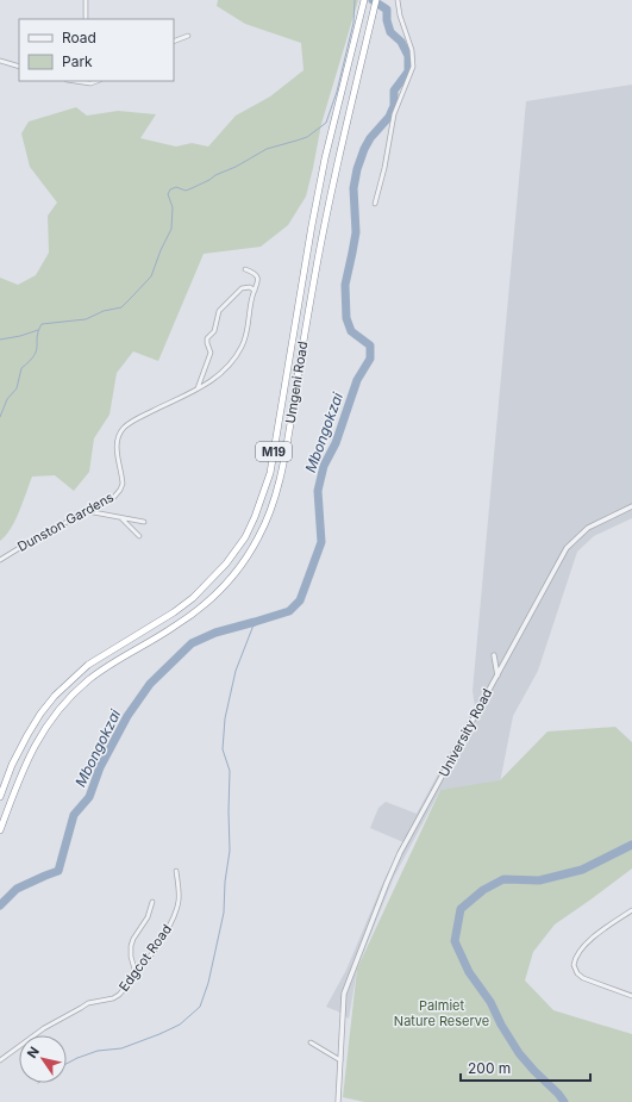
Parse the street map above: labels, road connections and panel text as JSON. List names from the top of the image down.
{
  "streets": {
    "highway": ["Umgeni Road", "M19"],
    "street": ["Dunston Gardens", "University Road", "Edgcot Road"]
  },
  "water": ["Mbongokzai"],
  "parks": ["Palmiet Nature Reserve"],
  "legend": ["Road", "Park"],
  "scale_bar": "200 m",
  "north": "top left"
}
